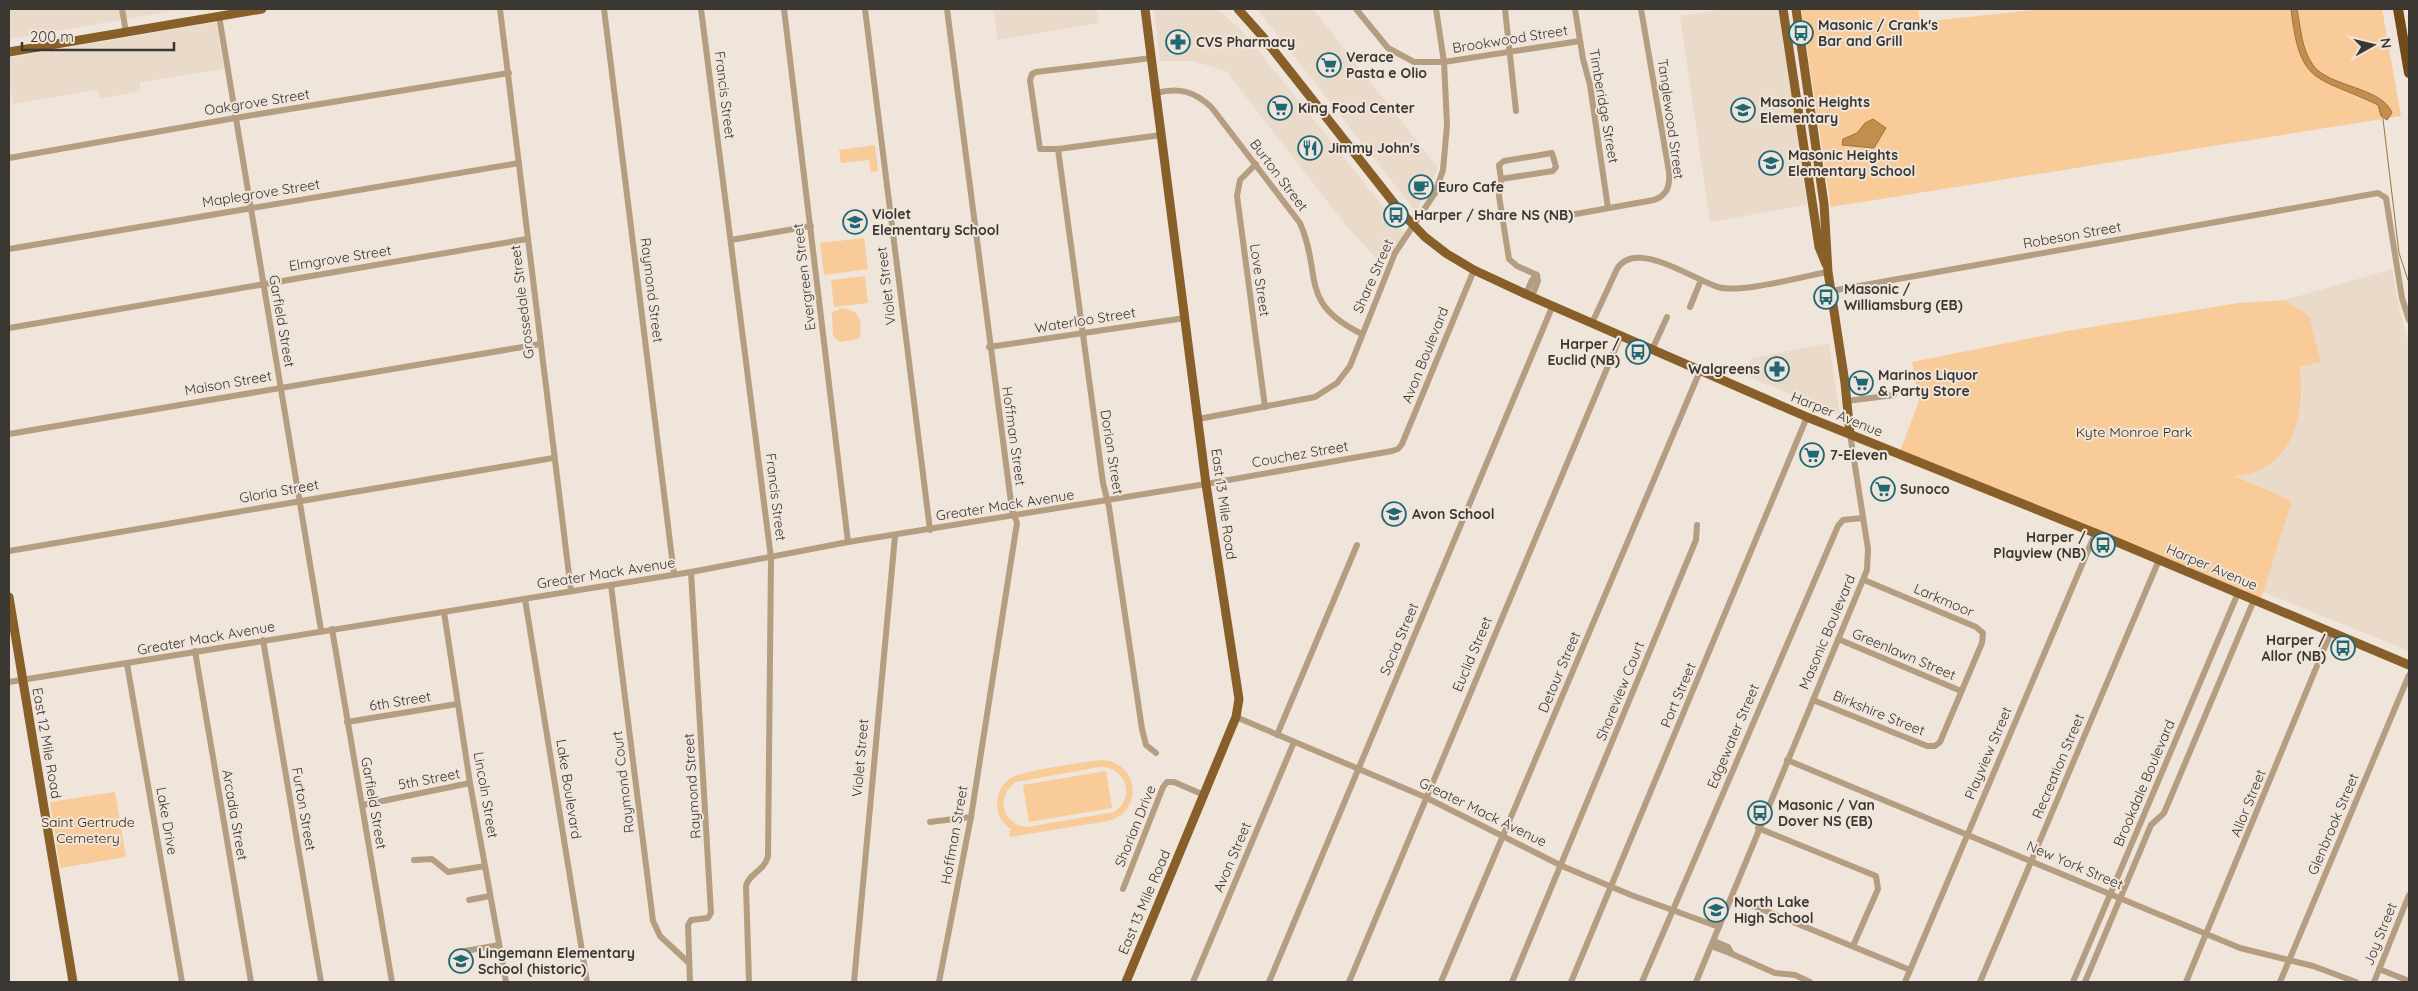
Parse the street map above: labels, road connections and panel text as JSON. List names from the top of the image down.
{
  "streets": {
    "main road": [
      "Harper Avenue",
      "East 13 Mile Road",
      "Masonic Boulevard",
      "East 12 Mile Road"
    ],
    "street": [
      "Brookwood Street",
      "Francis Street",
      "Oakgrove Street",
      "Timberidge Street",
      "Tanglewood Street",
      "Burton Street",
      "Maplegrove Street",
      "Robeson Street",
      "Elmgrove Street",
      "Share Street",
      "Evergreen Street",
      "Love Street",
      "Violet Street",
      "Raymond Street",
      "Grossedale Street",
      "Waterloo Street",
      "Garfield Street",
      "Avon Boulevard",
      "Maison Street",
      "Hoffman Street",
      "Dorion Street",
      "Couchez Street",
      "Gloria Street",
      "Greater Mack Avenue",
      "Larkmoor",
      "Socia Street",
      "Euclid Street",
      "Greenlawn Street",
      "Detour Street",
      "Shoreview Court",
      "Port Street",
      "6th Street",
      "Birkshire Street",
      "Edgewater Street",
      "Playview Street",
      "Recreation Street",
      "5th Street",
      "Raymond Court",
      "Brookdale Boulevard",
      "Lake Boulevard",
      "Lincoln Street",
      "Allor Street",
      "Furton Street",
      "Arcadia Street",
      "Lake Drive",
      "Glenbrook Street",
      "Shorian Drive",
      "Avon Street",
      "New York Street",
      "Joy Street"
    ]
  },
  "crossings": [
    ["Brookwood Street", "Timberidge Street"],
    ["Brookwood Street", "Share Street"],
    ["Francis Street", "Greater Mack Avenue"],
    ["Oakgrove Street", "Grossedale Street"],
    ["Oakgrove Street", "Garfield Street"],
    ["Timberidge Street", "Tanglewood Street"],
    ["Burton Street", "Share Street"],
    ["Burton Street", "Love Street"],
    ["Burton Street", "East 13 Mile Road"],
    ["Maplegrove Street", "Grossedale Street"],
    ["Maplegrove Street", "Garfield Street"],
    ["Robeson Street", "Masonic Boulevard"],
    ["Elmgrove Street", "Grossedale Street"],
    ["Elmgrove Street", "Garfield Street"],
    ["Share Street", "Love Street"],
    ["Share Street", "Harper Avenue"],
    ["Share Street", "East 13 Mile Road"],
    ["Evergreen Street", "Greater Mack Avenue"],
    ["Violet Street", "Greater Mack Avenue"],
    ["Raymond Street", "Greater Mack Avenue"],
    ["Raymond Street", "Raymond Court"],
    ["Grossedale Street", "Maison Street"],
    ["Grossedale Street", "Gloria Street"],
    ["Grossedale Street", "Greater Mack Avenue"],
    ["Waterloo Street", "Hoffman Street"],
    ["Waterloo Street", "Dorion Street"],
    ["Waterloo Street", "East 13 Mile Road"],
    ["Garfield Street", "Maison Street"],
    ["Garfield Street", "Gloria Street"],
    ["Garfield Street", "Greater Mack Avenue"],
    ["Garfield Street", "6th Street"],
    ["Garfield Street", "5th Street"],
    ["Avon Boulevard", "Harper Avenue"],
    ["Avon Boulevard", "Couchez Street"],
    ["Harper Avenue", "Masonic Boulevard"],
    ["Harper Avenue", "Socia Street"],
    ["Harper Avenue", "Euclid Street"],
    ["Harper Avenue", "Detour Street"],
    ["Harper Avenue", "Port Street"],
    ["Harper Avenue", "Playview Street"],
    ["Harper Avenue", "Recreation Street"],
    ["Harper Avenue", "Brookdale Boulevard"],
    ["Harper Avenue", "Allor Street"],
    ["Hoffman Street", "Greater Mack Avenue"],
    ["Dorion Street", "Greater Mack Avenue"],
    ["Couchez Street", "East 13 Mile Road"],
    ["Couchez Street", "Greater Mack Avenue"],
    ["East 13 Mile Road", "Greater Mack Avenue"],
    ["East 13 Mile Road", "Shorian Drive"],
    ["Greater Mack Avenue", "Masonic Boulevard"],
    ["Greater Mack Avenue", "Socia Street"],
    ["Greater Mack Avenue", "Euclid Street"],
    ["Greater Mack Avenue", "Detour Street"],
    ["Greater Mack Avenue", "Shoreview Court"],
    ["Greater Mack Avenue", "Port Street"],
    ["Greater Mack Avenue", "Edgewater Street"],
    ["Greater Mack Avenue", "East 12 Mile Road"],
    ["Greater Mack Avenue", "Raymond Court"],
    ["Greater Mack Avenue", "Lake Boulevard"],
    ["Greater Mack Avenue", "Lincoln Street"],
    ["Greater Mack Avenue", "Furton Street"],
    ["Greater Mack Avenue", "Arcadia Street"],
    ["Greater Mack Avenue", "Lake Drive"],
    ["Greater Mack Avenue", "Avon Street"],
    ["Larkmoor", "Masonic Boulevard"],
    ["Larkmoor", "Greenlawn Street"],
    ["Larkmoor", "Birkshire Street"],
    ["Masonic Boulevard", "Greenlawn Street"],
    ["Masonic Boulevard", "Birkshire Street"],
    ["Masonic Boulevard", "Edgewater Street"],
    ["Masonic Boulevard", "New York Street"],
    ["Greenlawn Street", "Birkshire Street"],
    ["6th Street", "Lincoln Street"],
    ["Playview Street", "New York Street"],
    ["Recreation Street", "New York Street"],
    ["5th Street", "Lincoln Street"],
    ["Brookdale Boulevard", "New York Street"],
    ["Allor Street", "New York Street"],
    ["Glenbrook Street", "New York Street"]
  ],
  "parks": ["Kyte Monroe Park", "Saint Gertrude Cemetery"],
  "places": {
    "bus stop": [
      "Masonic / Crank's Bar and Grill",
      "Harper / Share NS (NB)",
      "Masonic / Williamsburg (EB)",
      "Harper / Euclid (NB)",
      "Harper / Playview (NB)",
      "Harper / Allor (NB)",
      "Masonic / Van Dover NS (EB)"
    ],
    "pharmacy": ["CVS Pharmacy", "Walgreens"],
    "supermarket": [
      "Verace Pasta e Olio",
      "King Food Center",
      "Marinos Liquor & Party Store",
      "7-Eleven",
      "Sunoco"
    ],
    "school or university": [
      "Masonic Heights Elementary",
      "Masonic Heights Elementary School",
      "Violet Elementary School",
      "Avon School",
      "North Lake High School",
      "Lingemann Elementary School (historic)"
    ],
    "restaurant": ["Jimmy John's"],
    "cafe": ["Euro Cafe"]
  },
  "scale_bar": "200 m",
  "north": "right"
}
